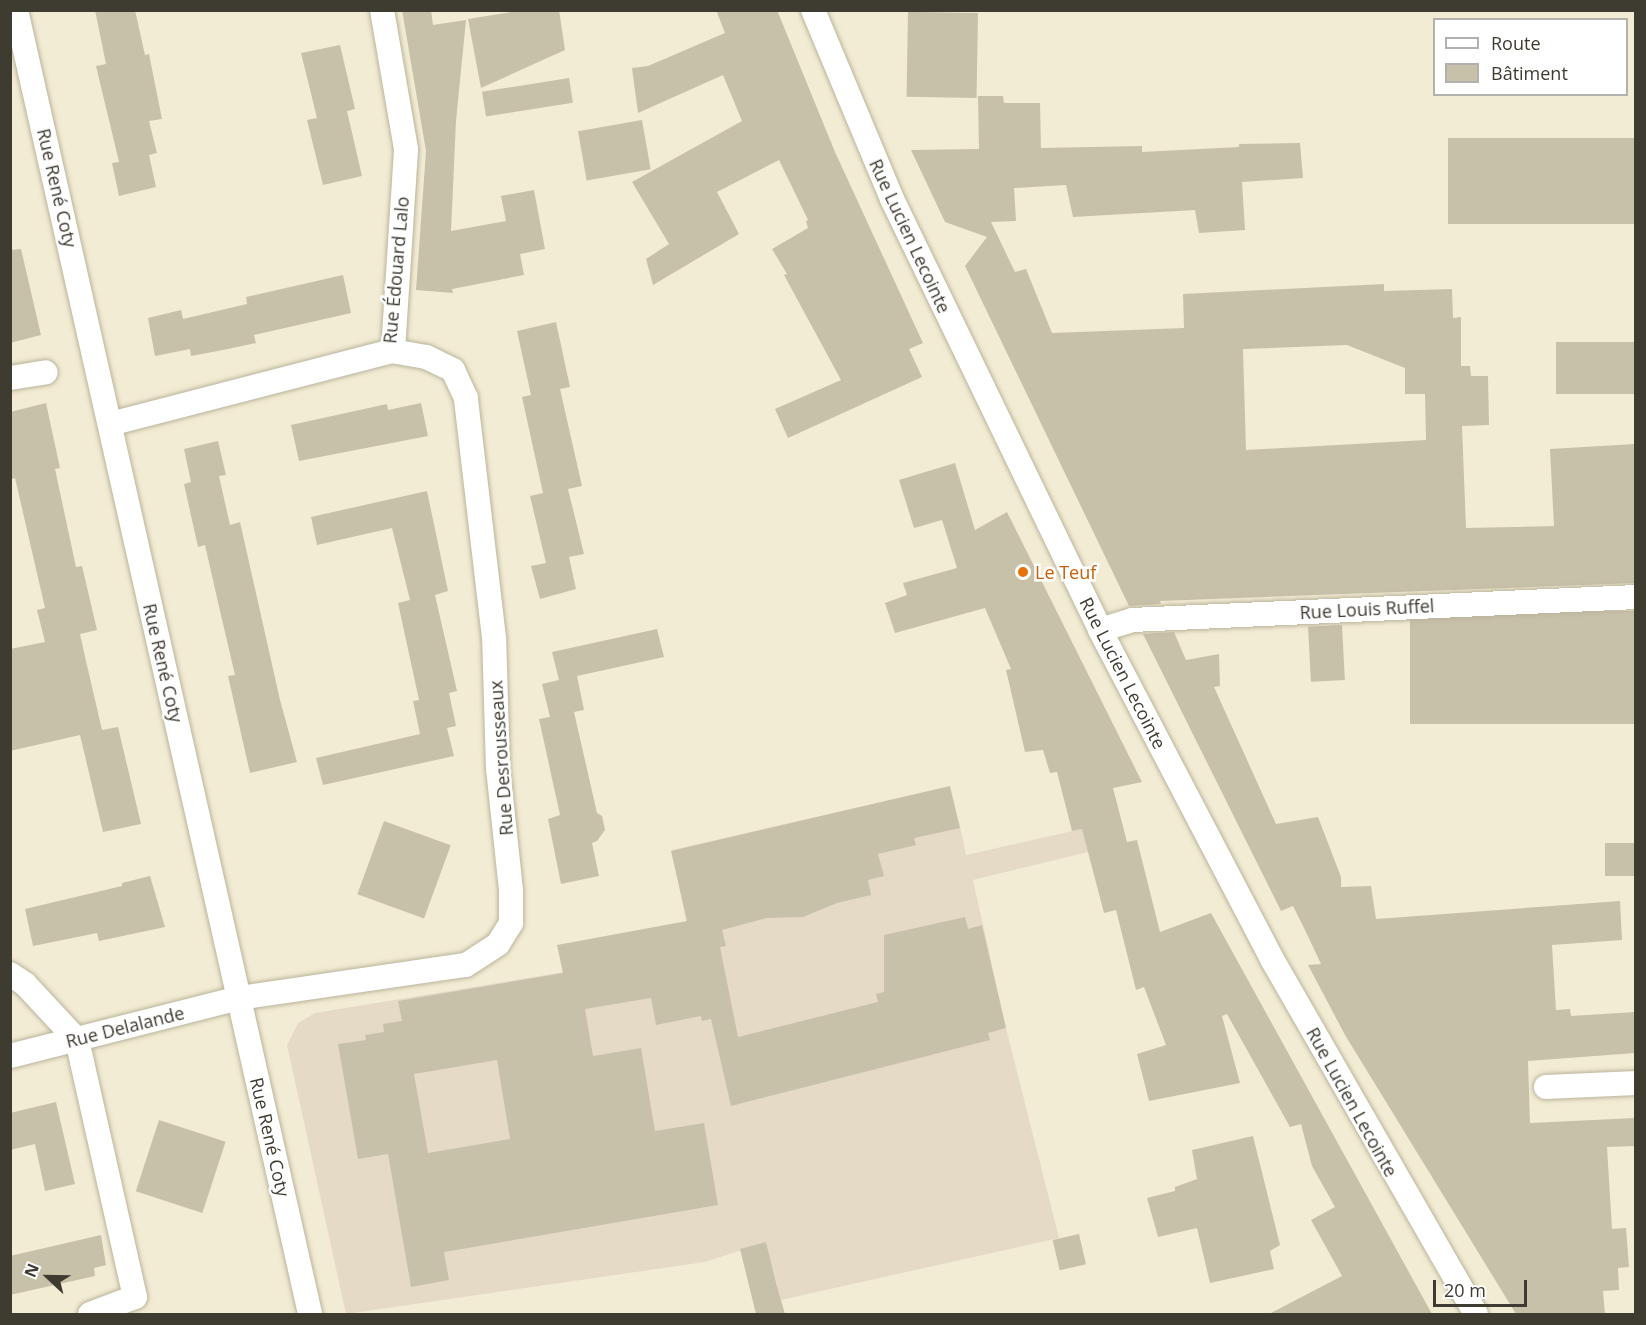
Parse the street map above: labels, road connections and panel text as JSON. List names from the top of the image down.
{
  "streets": {
    "street": [
      "Rue René Coty",
      "Rue Lucien Lecointe",
      "Rue Édouard Lalo",
      "Rue Louis Ruffel",
      "Rue Desrousseaux",
      "Rue Delalande"
    ]
  },
  "crossings": [
    ["Rue René Coty", "Rue Édouard Lalo"],
    ["Rue René Coty", "Rue Desrousseaux"],
    ["Rue René Coty", "Rue Delalande"],
    ["Rue Lucien Lecointe", "Rue Louis Ruffel"],
    ["Rue Édouard Lalo", "Rue Desrousseaux"],
    ["Rue Desrousseaux", "Rue Delalande"]
  ],
  "places": ["Le Teuf"],
  "legend": ["Route", "Bâtiment"],
  "scale_bar": "20 m",
  "north": "left"
}
